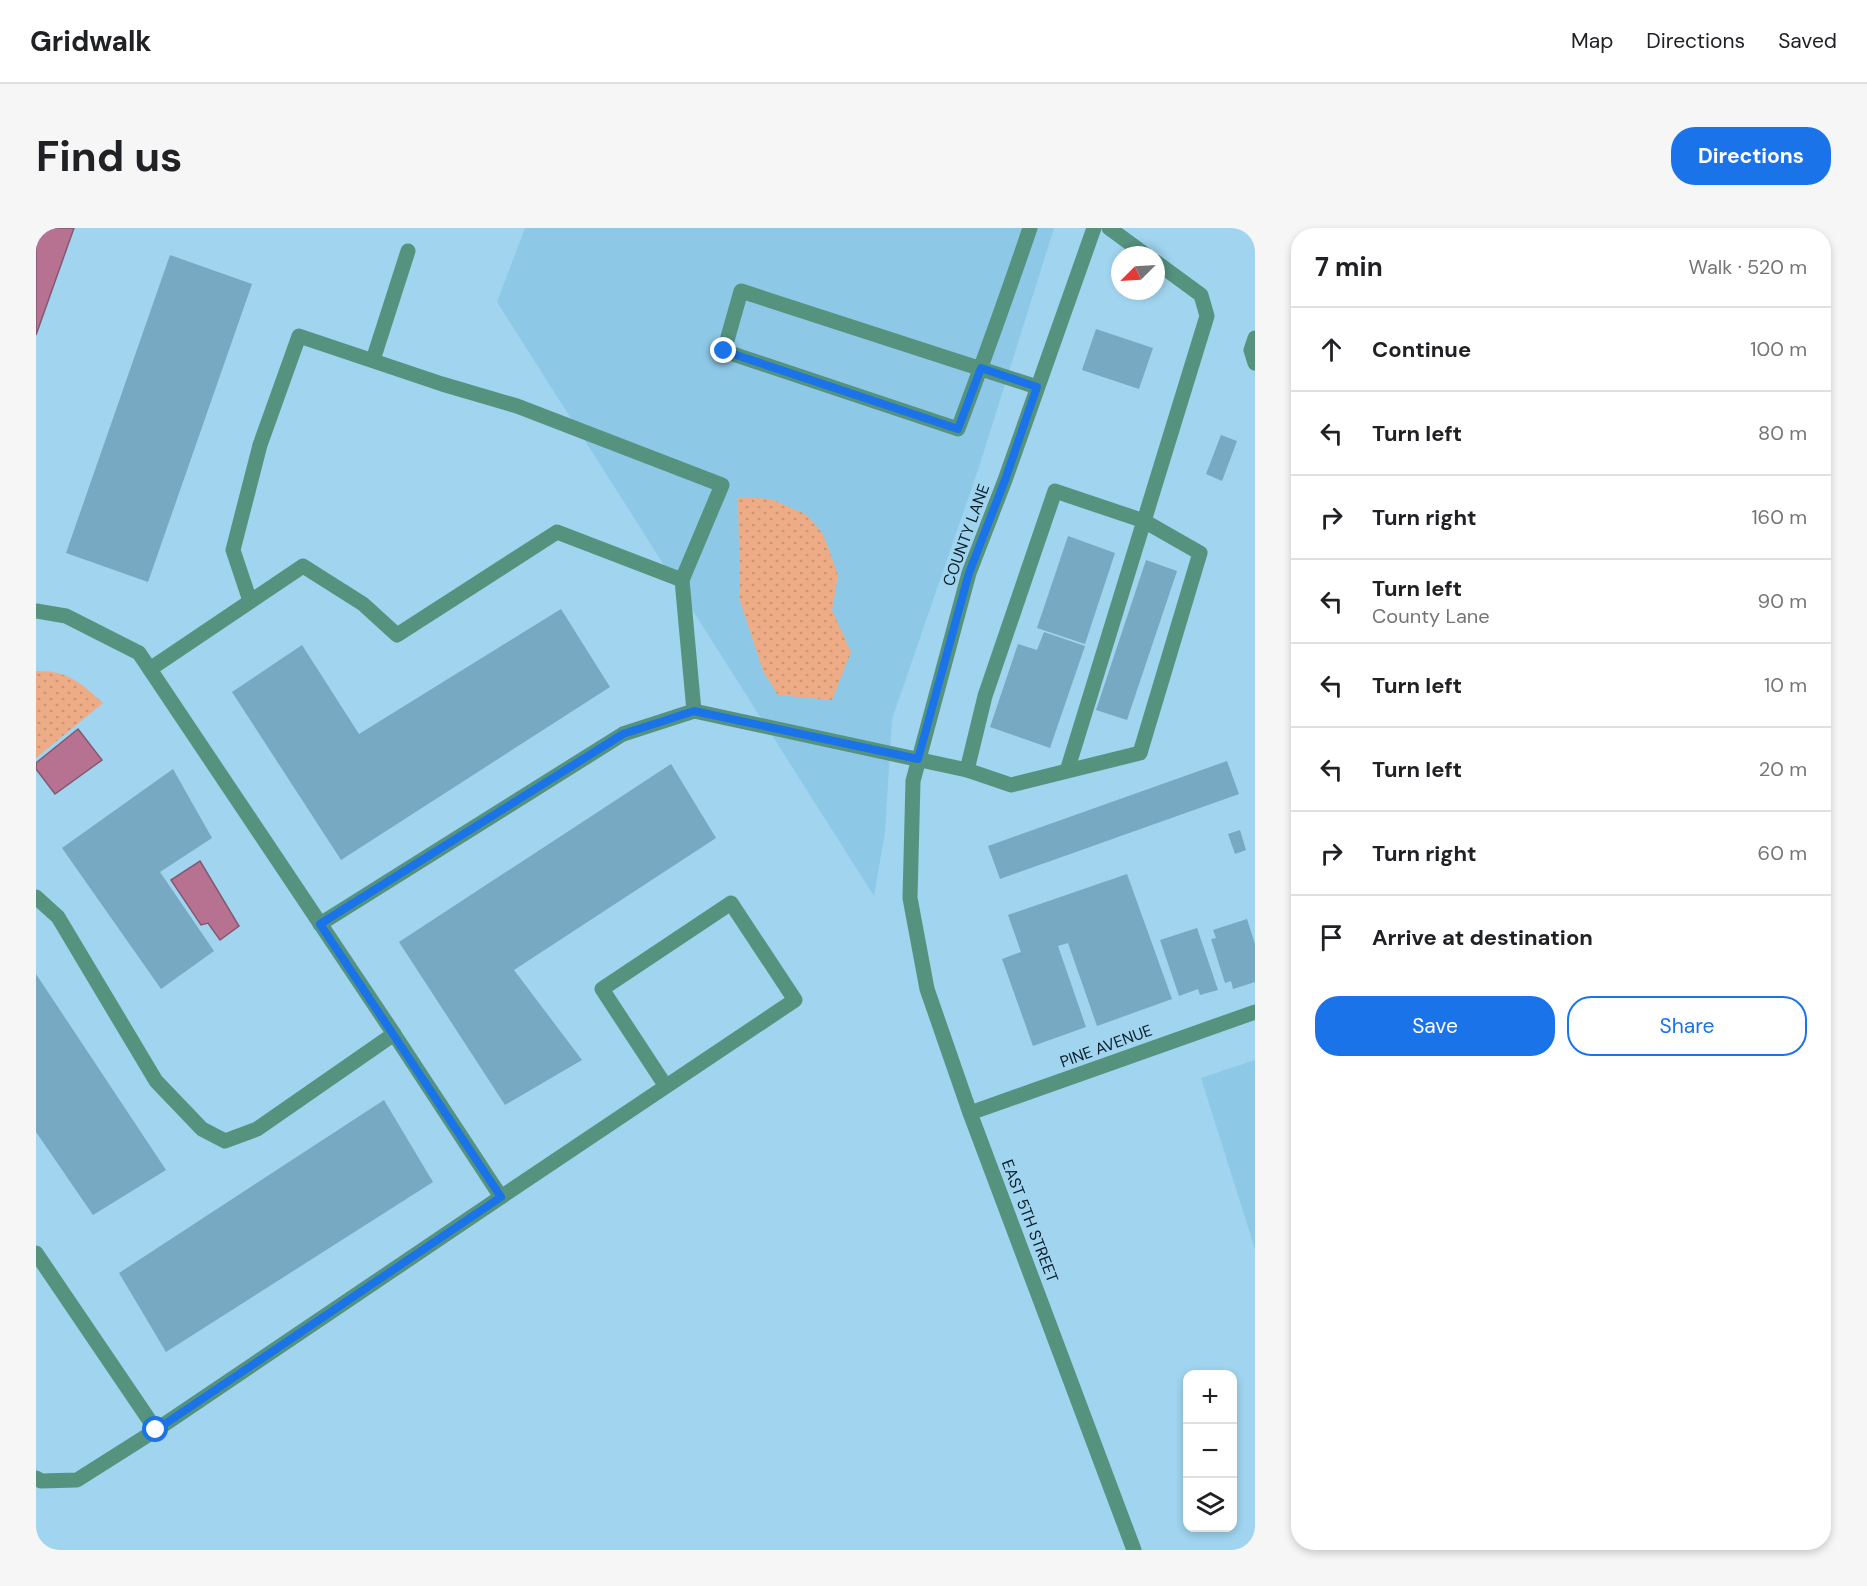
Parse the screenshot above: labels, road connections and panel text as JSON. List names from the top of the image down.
{
  "streets": {
    "street": ["COUNTY LANE", "PINE AVENUE", "EAST 5TH STREET"]
  },
  "crossings": [
    ["COUNTY LANE", "EAST 5TH STREET"],
    ["PINE AVENUE", "EAST 5TH STREET"]
  ],
  "north": "bottom left",
  "page": {
    "header": "Gridwalk",
    "nav": ["Map", "Directions", "Saved"],
    "buttons": [
      "Directions",
      ["Save", "Share"]
    ],
    "title": "Find us",
    "heading": ["7 min", "Walk · 520 m"],
    "list": [
      ["Continue", "100 m"],
      ["Turn left", "80 m"],
      ["Turn right", "160 m"],
      ["Turn left", "County Lane", "90 m"],
      ["Turn left", "10 m"],
      ["Turn left", "20 m"],
      ["Turn right", "60 m"],
      "Arrive at destination"
    ],
    "map_buttons": ["+", "−"]
  }
}
